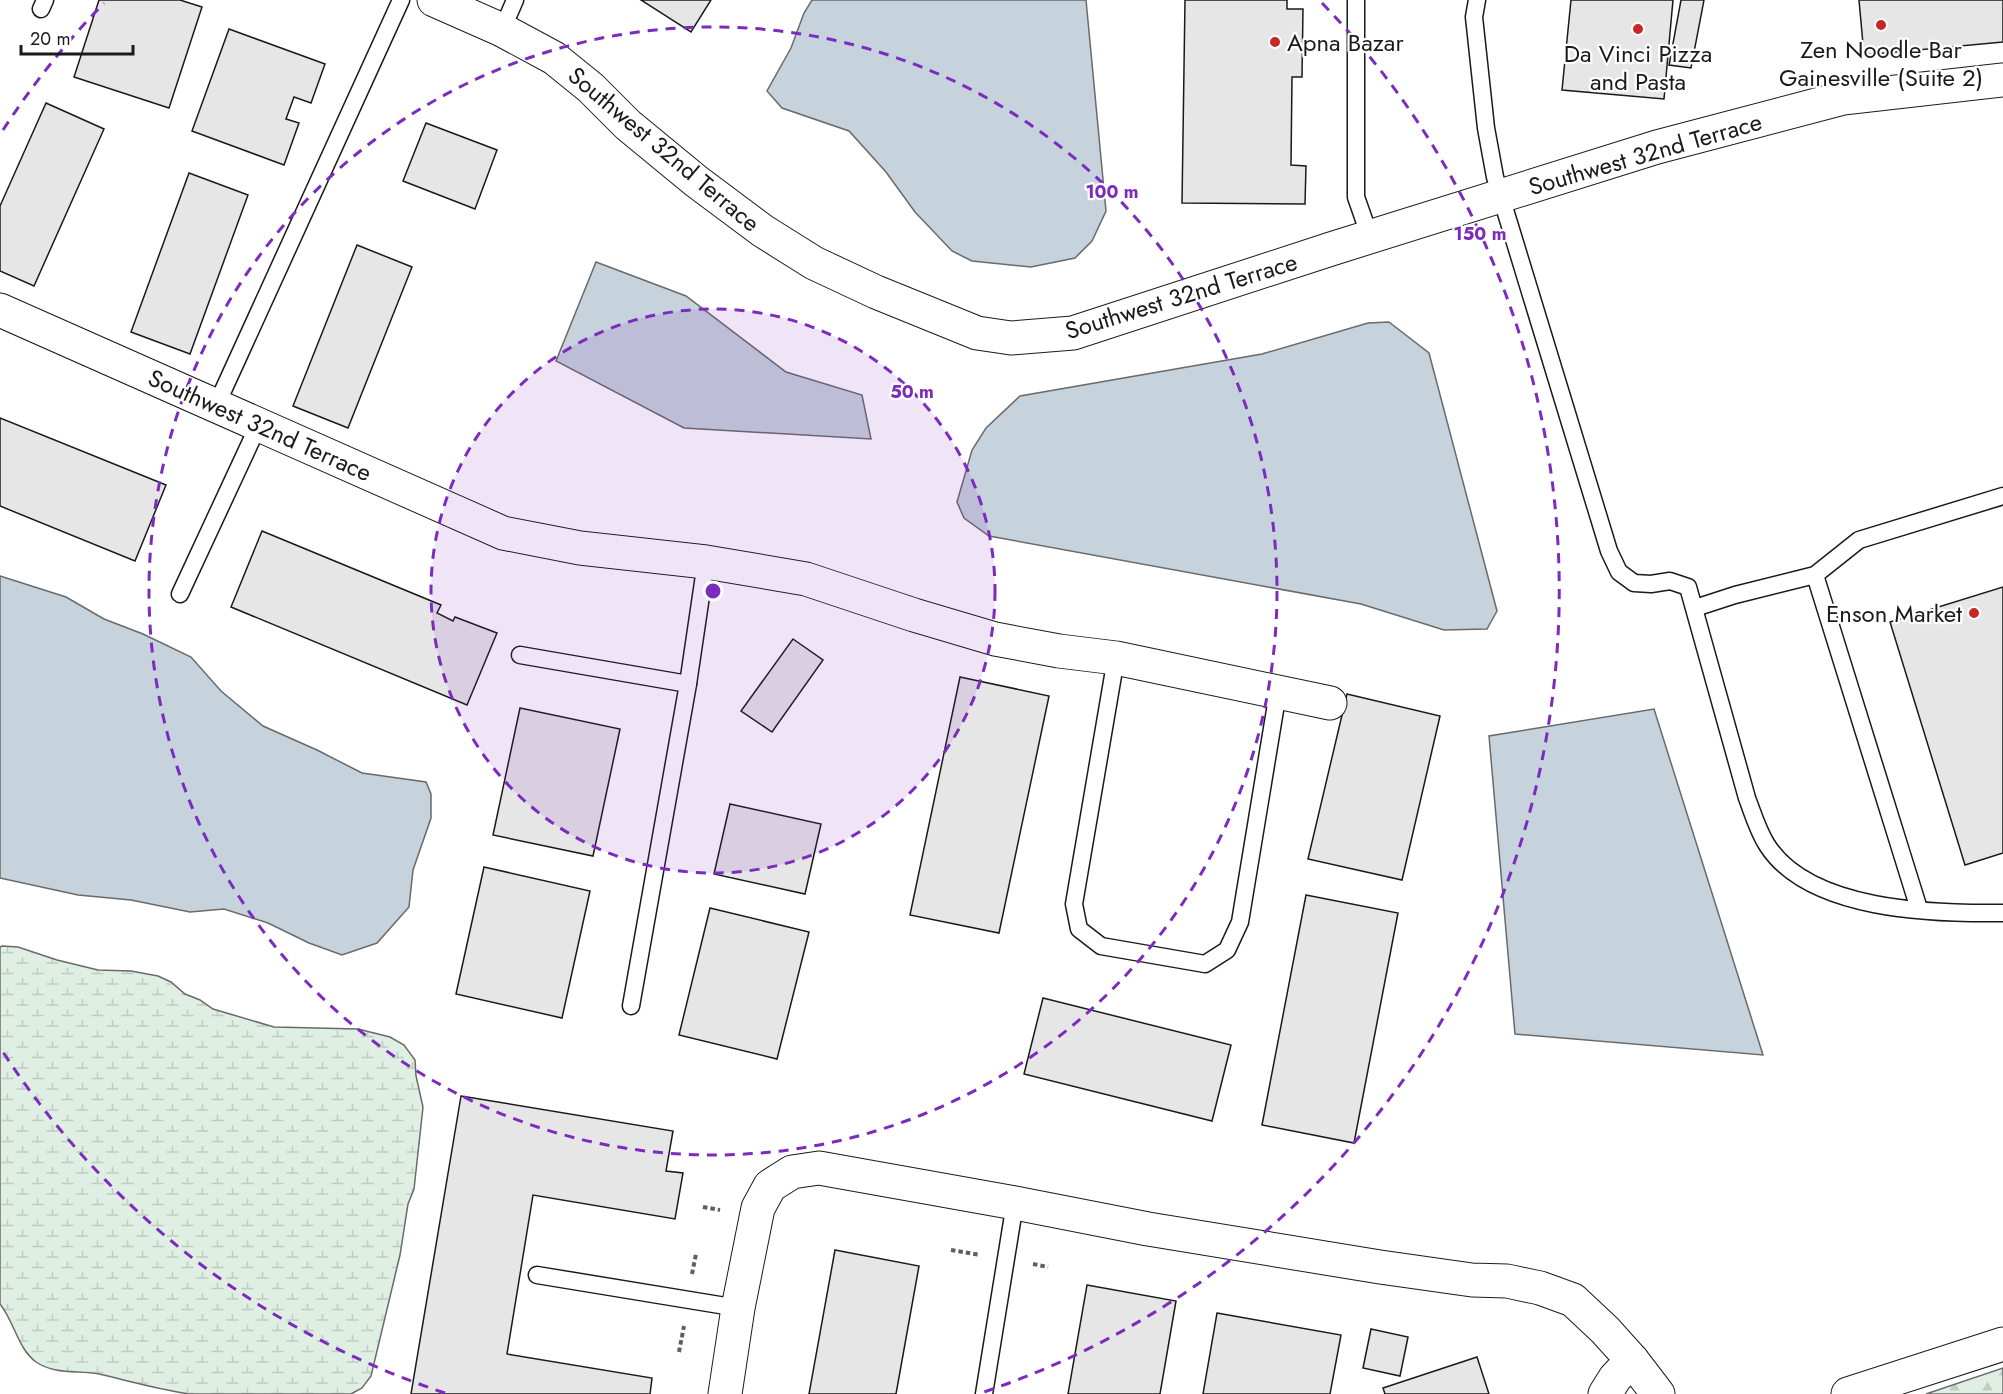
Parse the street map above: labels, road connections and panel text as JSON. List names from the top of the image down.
{
  "streets": {
    "street": ["Southwest 32nd Terrace"]
  },
  "places": [
    "Zen Noodle Bar Gainesville (Suite 2)",
    "Da Vinci Pizza and Pasta",
    "Apna Bazar",
    "Enson Market"
  ],
  "scale_bar": "20 m",
  "rings": ["100 m", "150 m", "50 m"]
}
